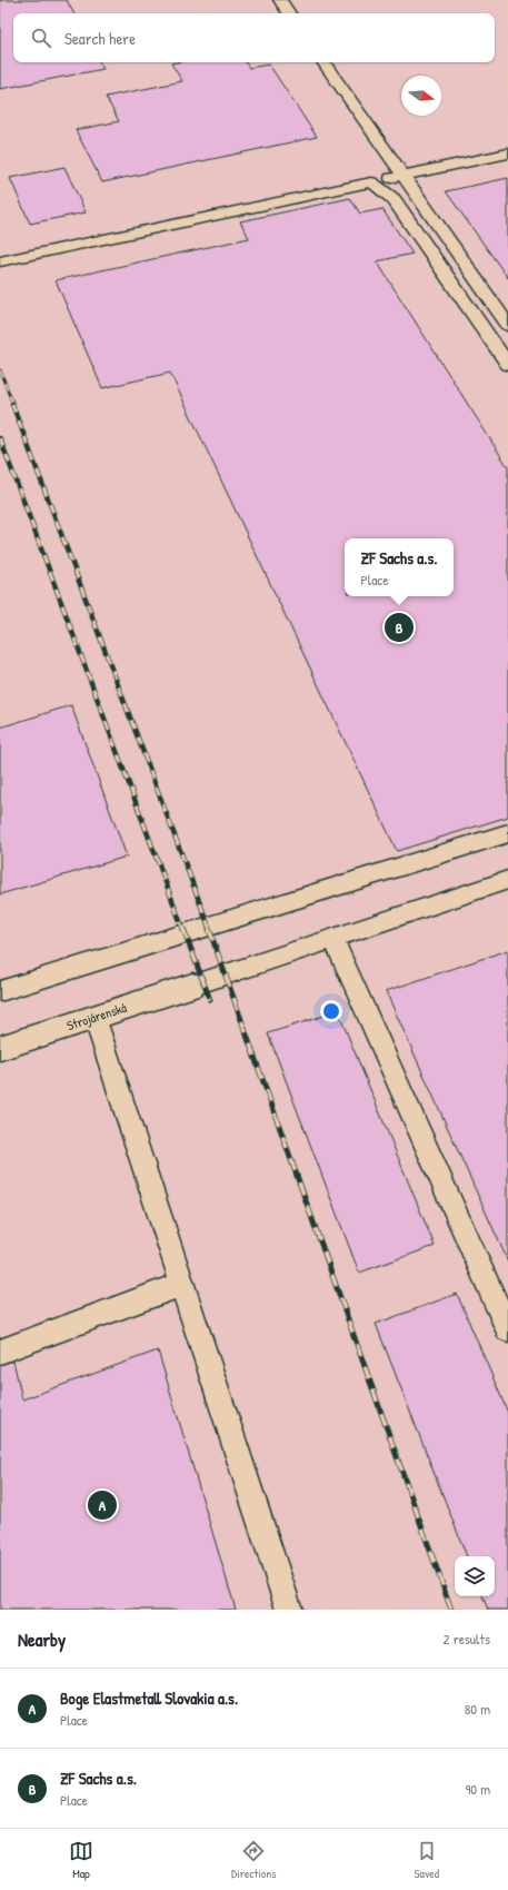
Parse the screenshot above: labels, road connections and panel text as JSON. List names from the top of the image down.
{
  "streets": {
    "street": ["Strojárenská"]
  },
  "north": "right",
  "page": {
    "search": "Search here",
    "popup": ["ZF Sachs a.s.", "Place"],
    "pins": ["B", "A"],
    "heading": ["Nearby", "2 results"],
    "list": [
      {
        "mark": "A",
        "name": "Boge Elastmetall Slovakia a.s.",
        "note": "Place",
        "value": "80 m"
      },
      {
        "mark": "B",
        "name": "ZF Sachs a.s.",
        "note": "Place",
        "value": "90 m"
      }
    ],
    "nav": ["Map", "Directions", "Saved"]
  }
}
